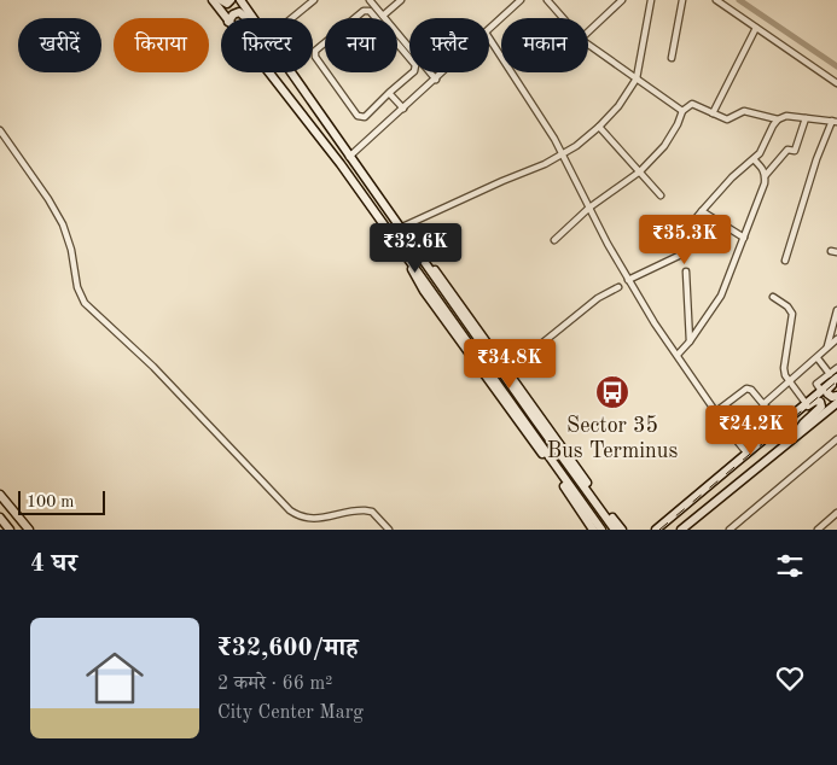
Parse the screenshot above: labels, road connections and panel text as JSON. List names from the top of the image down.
{
  "places": {
    "bus stop": ["Sector 35 Bus Terminus"]
  },
  "scale_bar": "100 m",
  "page": {
    "chip": [
      "खरीदें",
      "किराया",
      "फ़िल्टर",
      "नया",
      "फ़्लैट",
      "मकान"
    ],
    "price": [
      "₹35.3K",
      "₹32.6K",
      "₹34.8K",
      "₹24.2K"
    ],
    "scale": "100 m",
    "heading": "4 घर",
    "list": [
      {
        "name": "₹32,600/माह",
        "note": "2 कमरे · 66 m² · City Center Marg"
      }
    ]
  }
}
